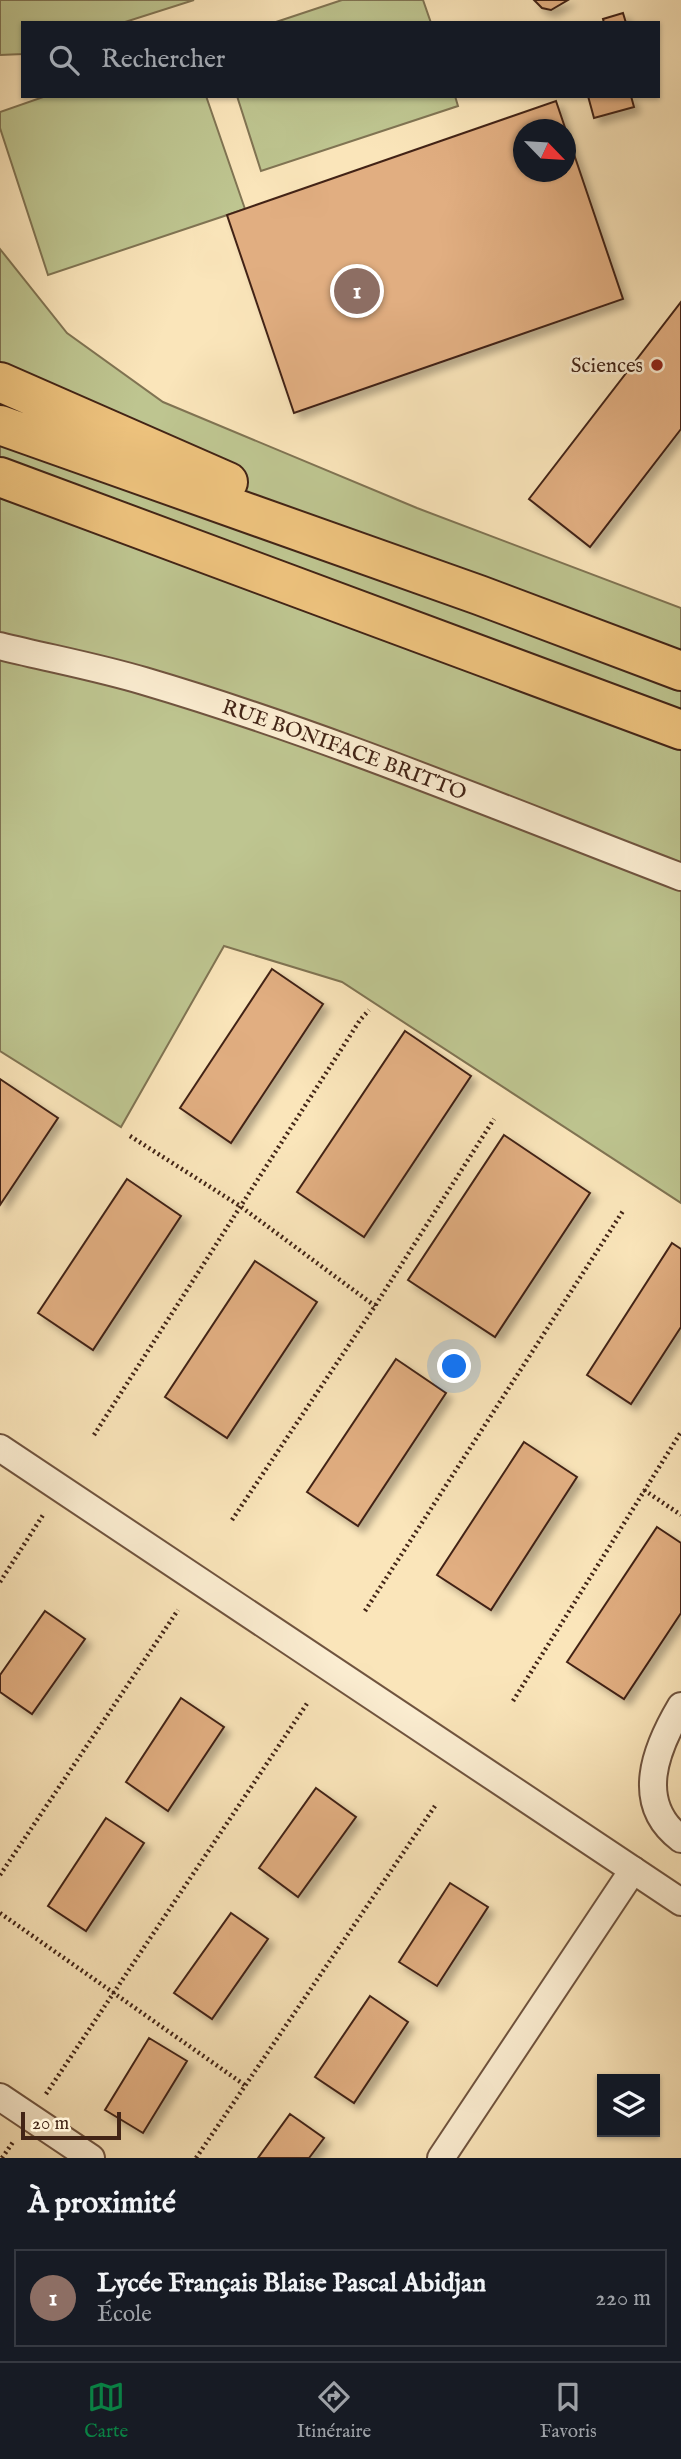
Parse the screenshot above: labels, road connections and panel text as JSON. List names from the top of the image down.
{
  "streets": {
    "street": ["RUE BONIFACE BRITTO"]
  },
  "places": ["Sciences"],
  "scale_bar": "20 m",
  "north": "bottom right",
  "page": {
    "search": "Rechercher",
    "pins": "1",
    "scale": "20 m",
    "heading": "À proximité",
    "list": [
      {
        "mark": "1",
        "name": "Lycée Français Blaise Pascal Abidjan",
        "note": "École",
        "value": "220 m"
      }
    ],
    "nav": ["Carte", "Itinéraire", "Favoris"]
  }
}
